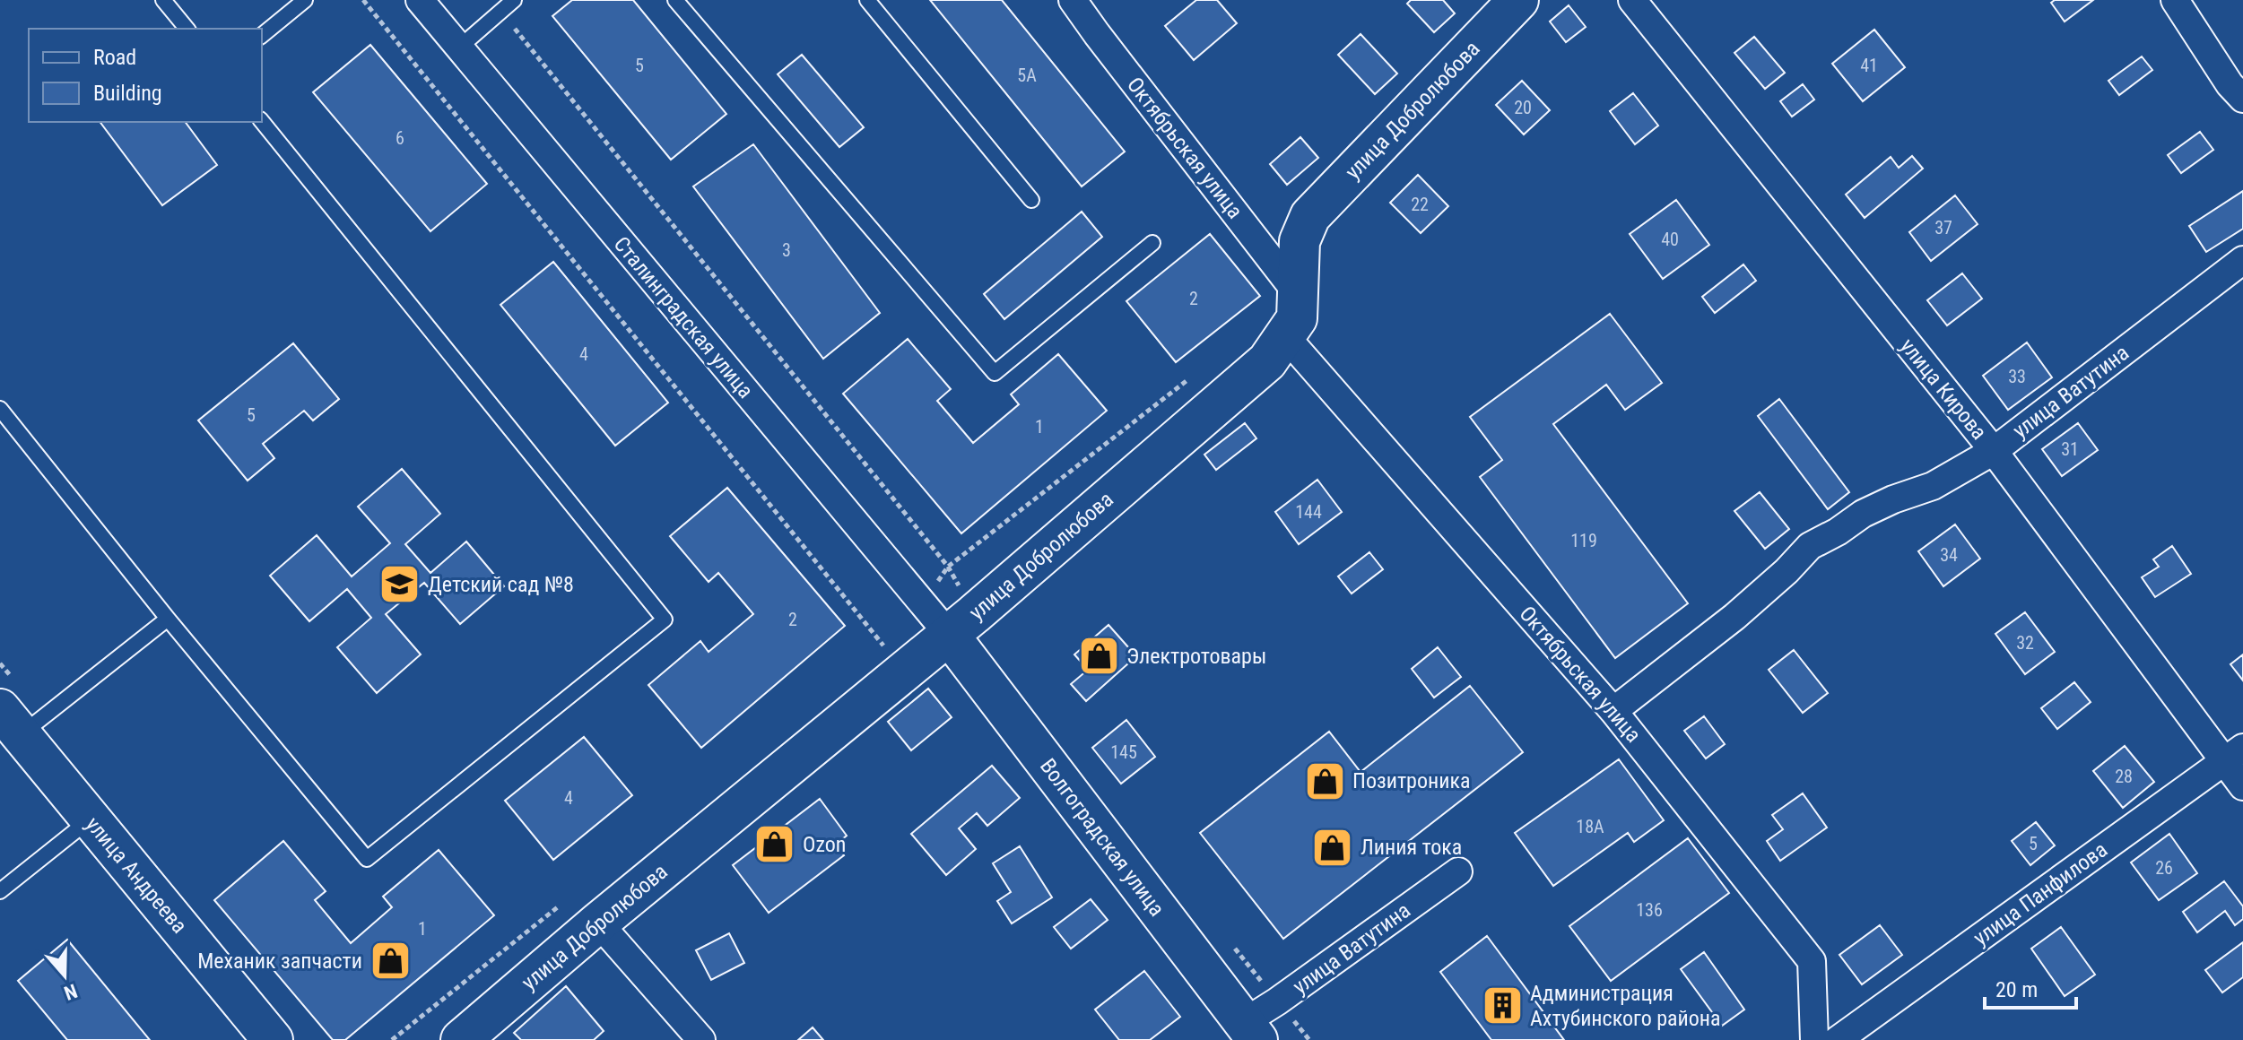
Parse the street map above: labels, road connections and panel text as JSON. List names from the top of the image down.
{
  "streets": {
    "street": [
      "улица Добролюбова",
      "Октябрьская улица",
      "Сталинградская улица",
      "улица Кирова",
      "улица Ватутина",
      "Волгоградская улица",
      "улица Андреева",
      "улица Панфилова"
    ]
  },
  "crossings": [
    ["улица Добролюбова", "Октябрьская улица"],
    ["улица Добролюбова", "Сталинградская улица"],
    ["улица Добролюбова", "Волгоградская улица"],
    ["Октябрьская улица", "улица Ватутина"],
    ["Сталинградская улица", "Волгоградская улица"],
    ["улица Кирова", "улица Ватутина"],
    ["улица Кирова", "улица Панфилова"],
    ["улица Ватутина", "Волгоградская улица"]
  ],
  "places": {
    "school or university": ["Детский сад №8"],
    "shop": [
      "Электротовары",
      "Позитроника",
      "Ozon",
      "Линия тока",
      "Механик запчасти"
    ],
    "building": ["Администрация Ахтубинского района"]
  },
  "house_numbers": [
    "5",
    "41",
    "5А",
    "20",
    "6",
    "22",
    "37",
    "40",
    "3",
    "2",
    "4",
    "33",
    "5",
    "1",
    "31",
    "144",
    "119",
    "34",
    "2",
    "32",
    "145",
    "28",
    "4",
    "18А",
    "5",
    "26",
    "136",
    "1"
  ],
  "legend": ["Road", "Building"],
  "scale_bar": "20 m",
  "north": "bottom"
}
